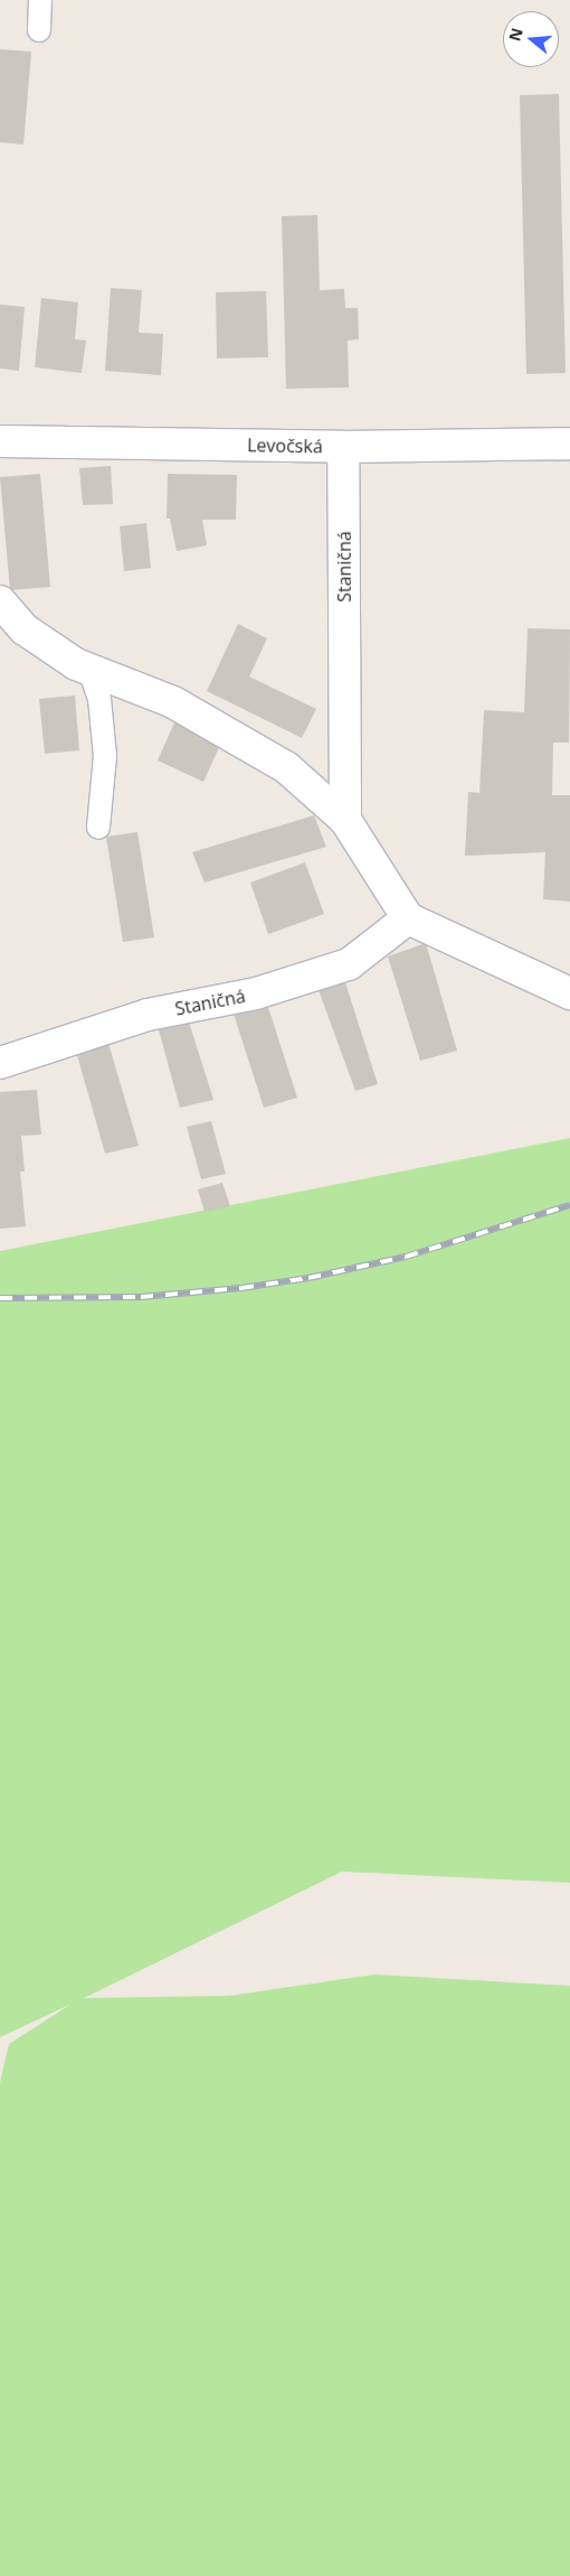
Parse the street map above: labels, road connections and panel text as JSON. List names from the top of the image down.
{
  "streets": {
    "street": ["Levočská", "Staničná"]
  },
  "crossings": [
    ["Levočská", "Staničná"]
  ],
  "north": "left"
}
